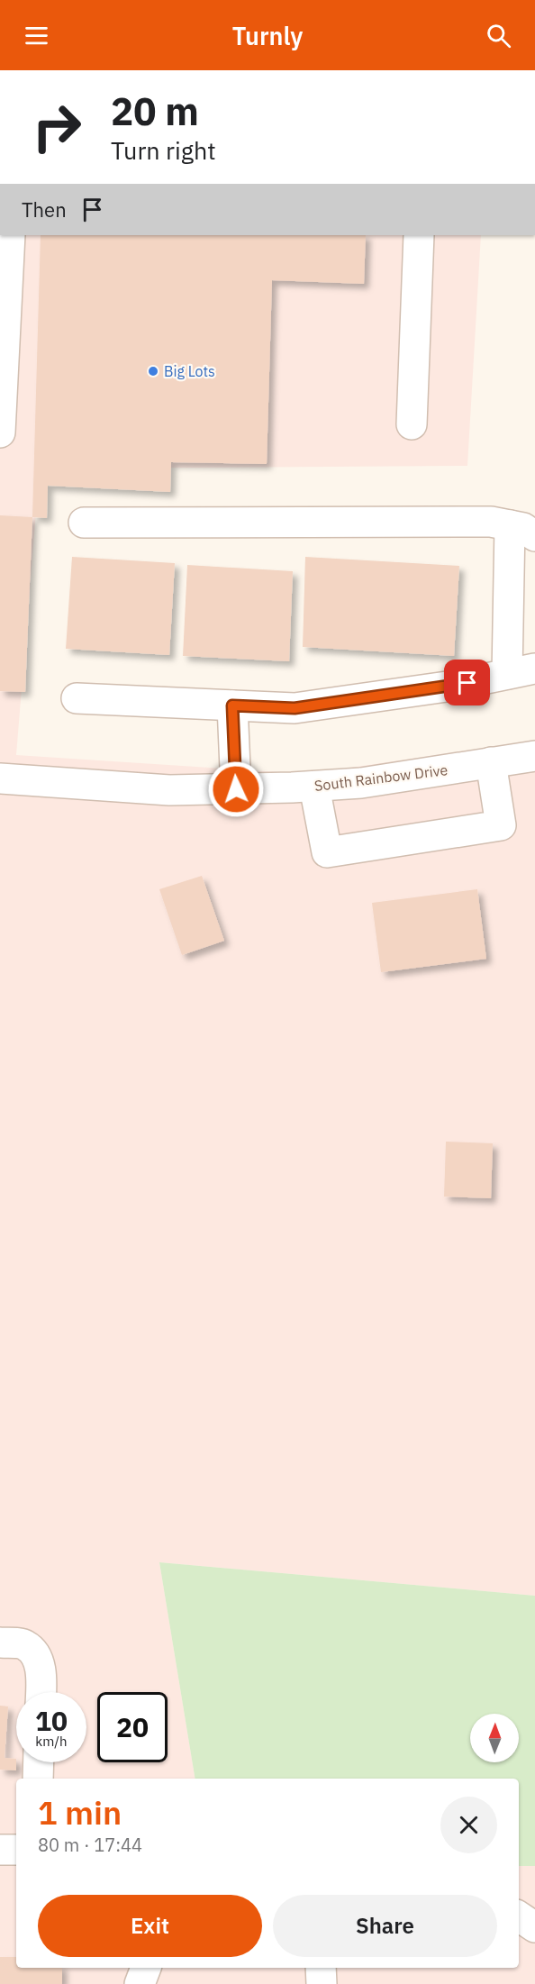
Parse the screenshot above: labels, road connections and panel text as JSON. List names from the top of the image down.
{
  "streets": {
    "street": ["South Rainbow Drive"]
  },
  "places": ["Big Lots"],
  "north": "top",
  "page": {
    "header": "Turnly",
    "turn": ["20 m", "Turn right"],
    "then": "Then",
    "speed": "10 km/h",
    "limit": "20",
    "heading": ["1 min", "80 m · 17:44"],
    "buttons": ["Exit", "Share"]
  }
}
